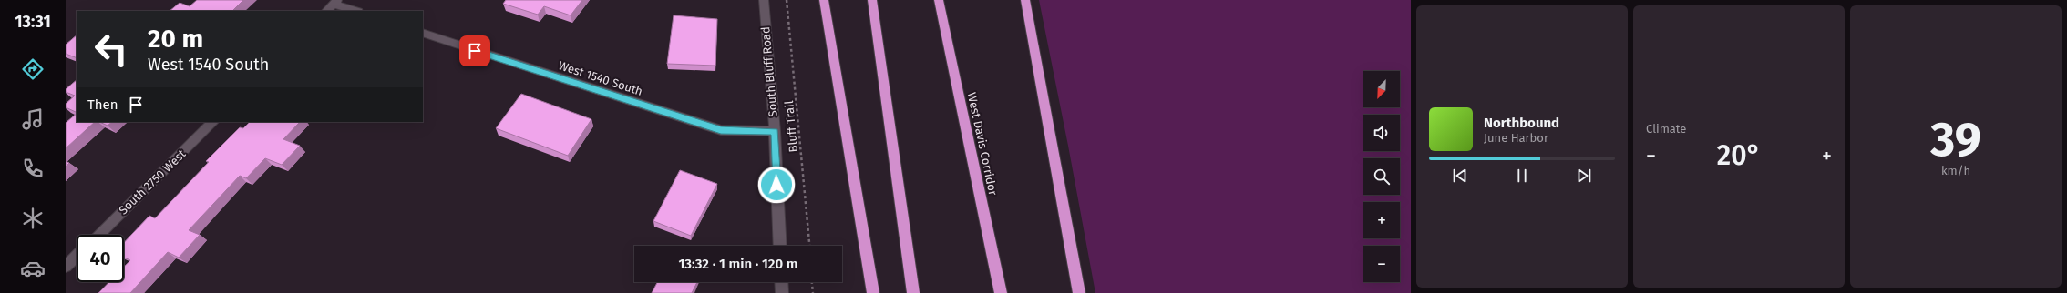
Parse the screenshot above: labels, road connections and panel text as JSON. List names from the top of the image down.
{
  "streets": {
    "highway": ["West Davis Corridor"],
    "street": ["South Bluff Road", "West 1540 South", "South 2750 West"],
    "path": ["Bluff Trail"]
  },
  "crossings": [
    ["South Bluff Road", "West 1540 South"]
  ],
  "north": "bottom left",
  "page": {
    "tabs": "13:31",
    "tile": [
      "Climate",
      ["39", "km/h"]
    ],
    "turn": ["20 m", "West 1540 South"],
    "map_buttons": ["+", "−"],
    "then": "Then",
    "song": ["Northbound", "June Harbor"],
    "heat": ["−", "20°", "+"],
    "limit": "40",
    "trip": "13:32 · 1 min · 120 m"
  }
}
